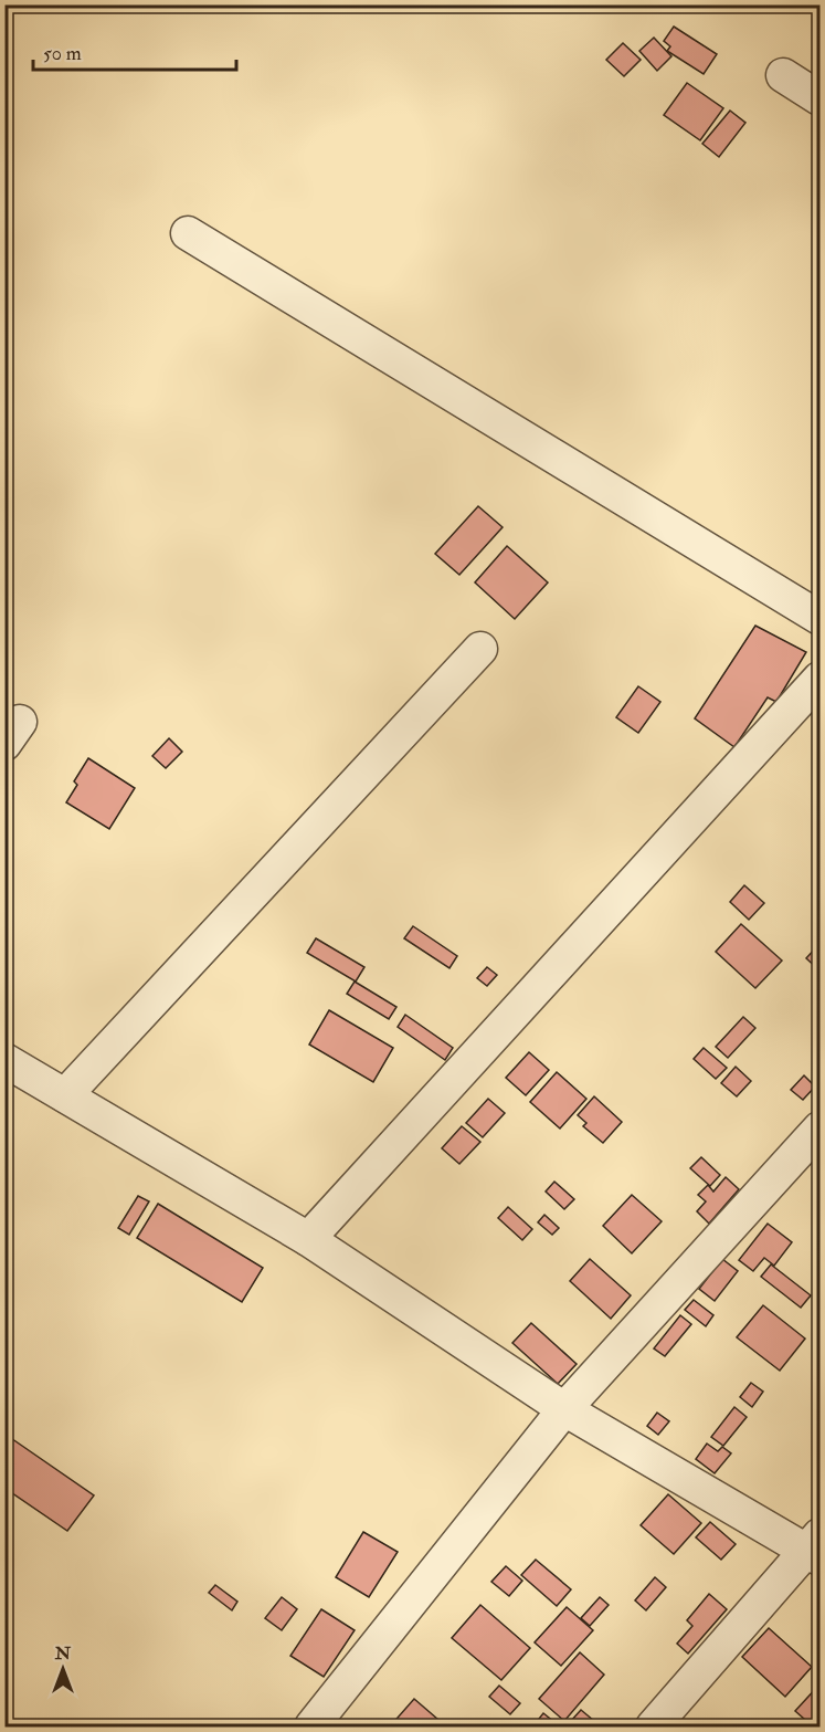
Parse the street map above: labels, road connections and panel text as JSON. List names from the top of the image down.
{
  "scale_bar": "50 m",
  "north": "top"
}
